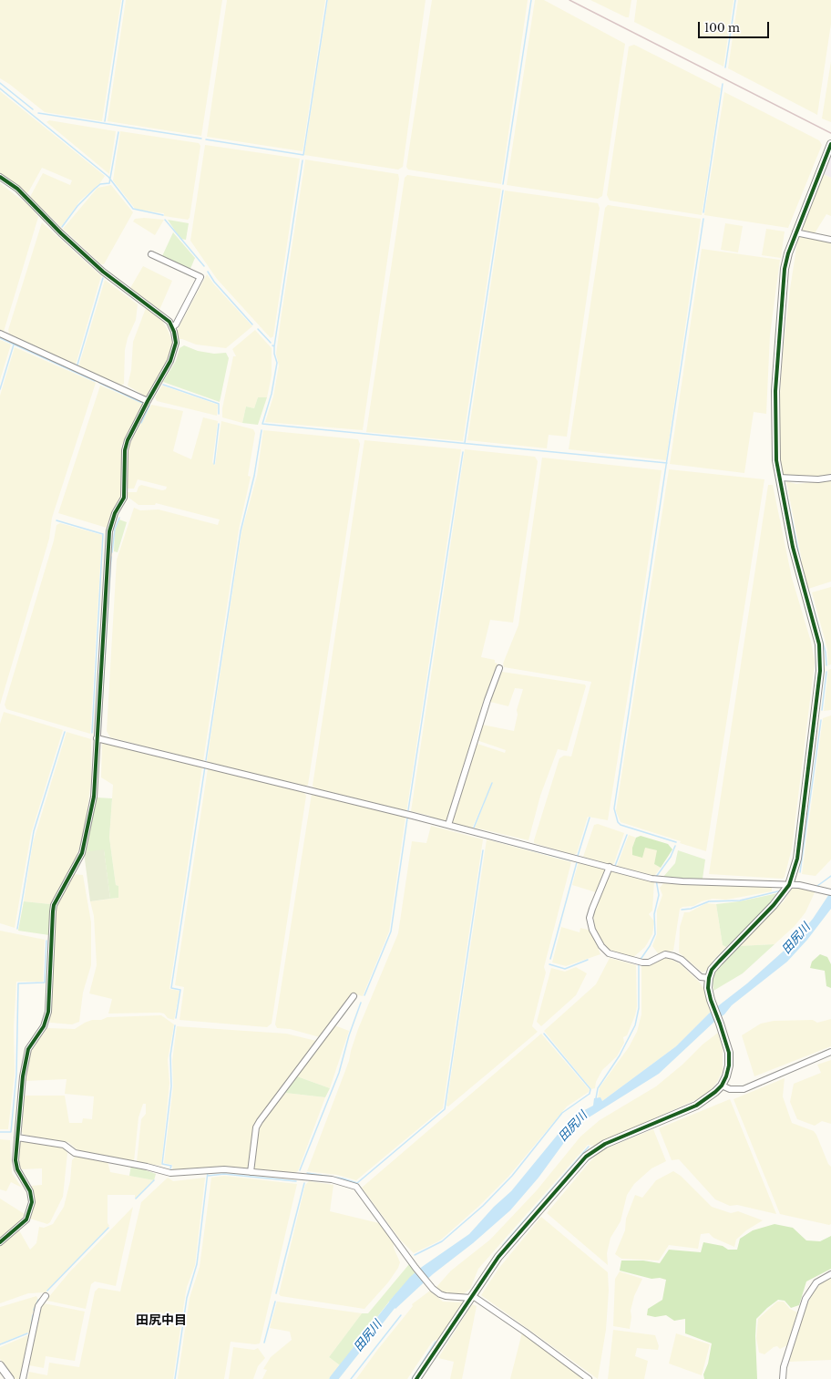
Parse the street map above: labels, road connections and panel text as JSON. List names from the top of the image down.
{
  "districts": ["田尻中目"],
  "water": ["田尻川"],
  "scale_bar": "100 m"
}
